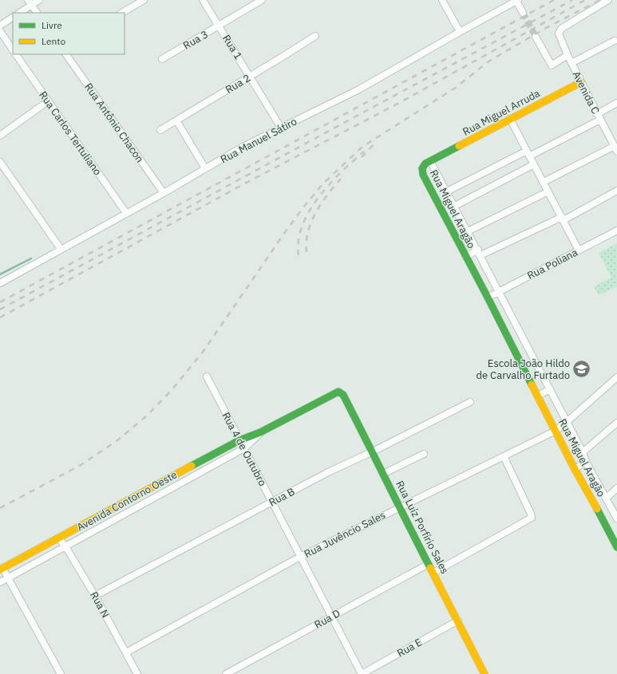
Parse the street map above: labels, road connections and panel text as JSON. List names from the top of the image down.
{
  "streets": {
    "street": [
      "Rua 3",
      "Rua 1",
      "Rua 2",
      "Avenida C",
      "Rua Miguel Arruda",
      "Rua Antônio Chacon",
      "Rua Carlos Tertuliano",
      "Rua Manuel Sátiro",
      "Rua Miguel Aragão",
      "Rua Poliana",
      "Rua 4 de Outubro",
      "Rua B",
      "Avenida Contorno Oeste",
      "Rua Luíz Porfírio Sales",
      "Rua Juvêncio Sales",
      "Rua N",
      "Rua D",
      "Rua E"
    ]
  },
  "crossings": [
    ["Rua 3", "Rua 1"],
    ["Rua 1", "Rua 2"],
    ["Rua 1", "Rua Manuel Sátiro"],
    ["Avenida C", "Rua Miguel Arruda"],
    ["Rua Miguel Arruda", "Rua Miguel Aragão"],
    ["Rua Antônio Chacon", "Rua Manuel Sátiro"],
    ["Rua Carlos Tertuliano", "Rua Manuel Sátiro"],
    ["Rua Miguel Aragão", "Rua Poliana"],
    ["Rua Miguel Aragão", "Rua Juvêncio Sales"],
    ["Rua 4 de Outubro", "Rua B"],
    ["Rua 4 de Outubro", "Avenida Contorno Oeste"],
    ["Rua 4 de Outubro", "Rua Juvêncio Sales"],
    ["Rua 4 de Outubro", "Rua D"],
    ["Rua 4 de Outubro", "Rua E"],
    ["Rua B", "Rua Luíz Porfírio Sales"],
    ["Rua B", "Rua N"],
    ["Avenida Contorno Oeste", "Rua Luíz Porfírio Sales"],
    ["Avenida Contorno Oeste", "Rua N"],
    ["Rua Luíz Porfírio Sales", "Rua Juvêncio Sales"],
    ["Rua Luíz Porfírio Sales", "Rua D"],
    ["Rua Luíz Porfírio Sales", "Rua E"],
    ["Rua Juvêncio Sales", "Rua N"]
  ],
  "places": {
    "school or university": ["Escola João Hildo de Carvalho Furtado"]
  },
  "legend": ["Livre", "Lento"]
}
